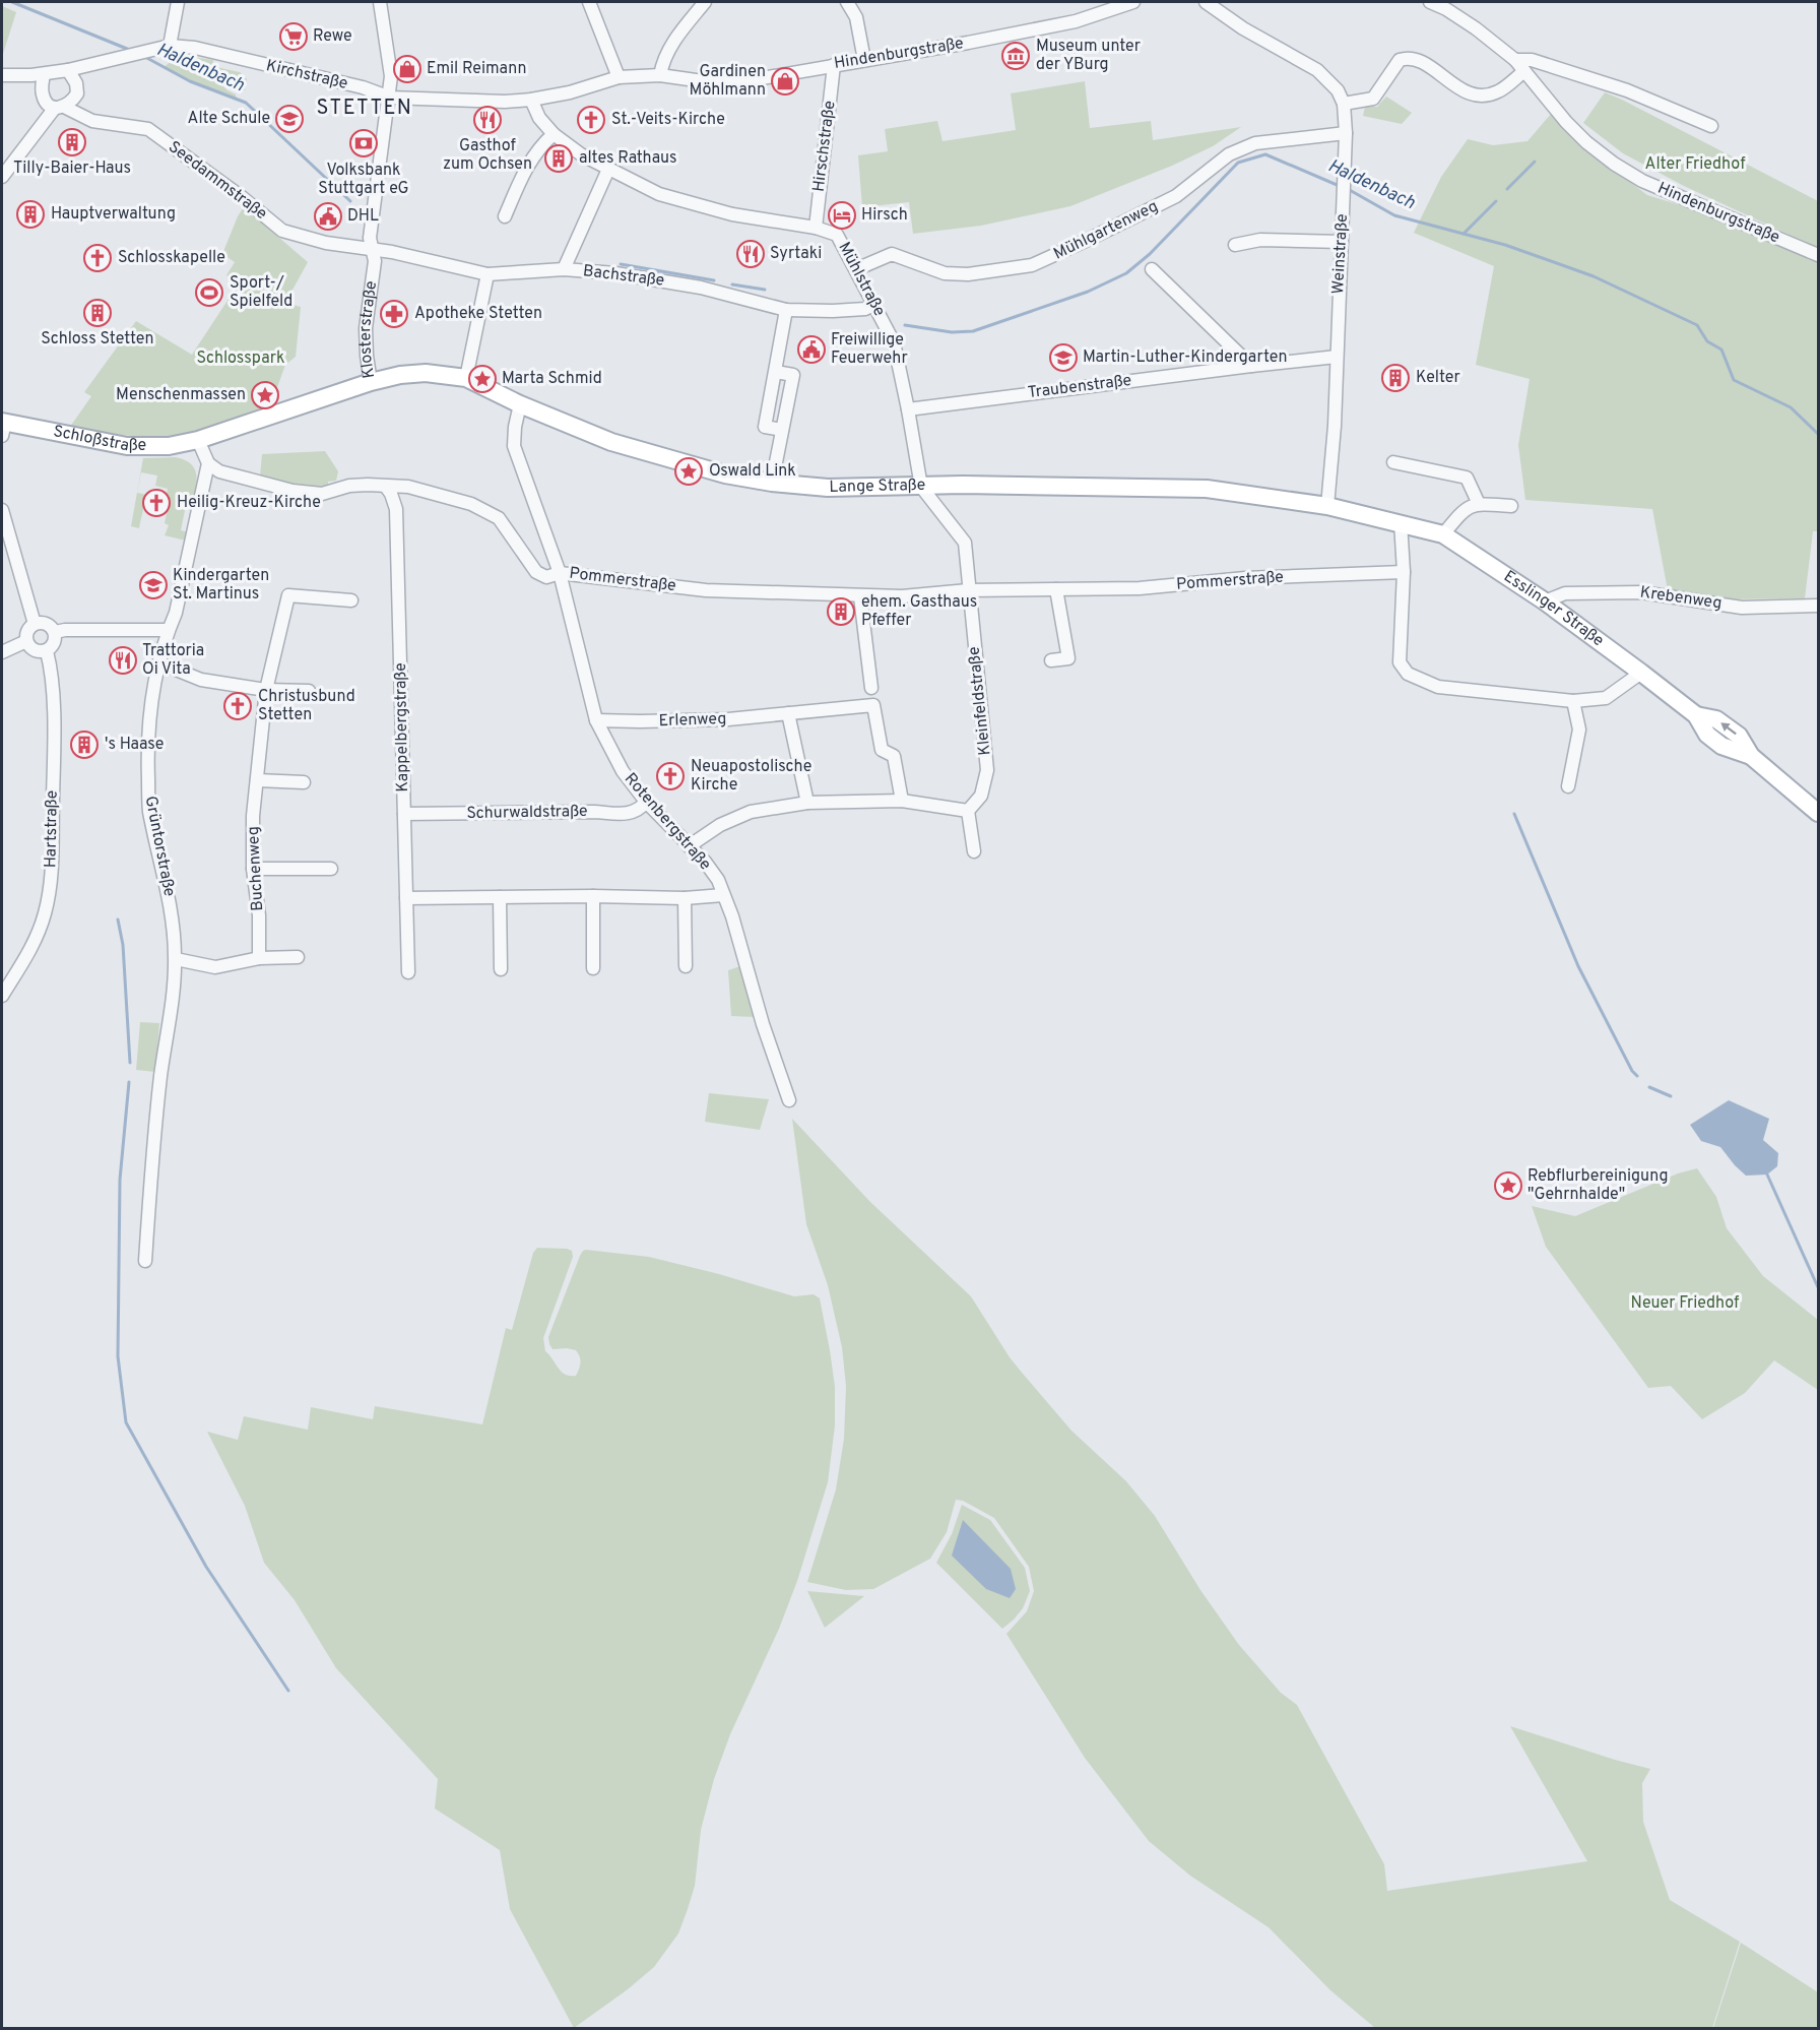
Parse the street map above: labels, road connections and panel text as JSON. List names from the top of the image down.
{
  "streets": {
    "main road": [
      "Klosterstraße",
      "Schloßstraße",
      "Lange Straße",
      "Esslinger Straße"
    ],
    "street": [
      "Hindenburgstraße",
      "Kirchstraße",
      "Hirschstraße",
      "Seedammstraße",
      "Mühlgartenweg",
      "Weinstraße",
      "Bachstraße",
      "Mühlstraße",
      "Traubenstraße",
      "Pommerstraße",
      "Krebenweg",
      "Kleinfeldstraße",
      "Erlenweg",
      "Kappelbergstraße",
      "Schurwaldstraße",
      "Rotenbergstraße",
      "Hartstraße",
      "Grüntorstraße",
      "Buchenweg"
    ]
  },
  "crossings": [
    ["Hindenburgstraße", "Kirchstraße"],
    ["Hindenburgstraße", "Hirschstraße"],
    ["Kirchstraße", "Seedammstraße"],
    ["Kirchstraße", "Mühlstraße"],
    ["Kirchstraße", "Klosterstraße"],
    ["Hirschstraße", "Mühlstraße"],
    ["Seedammstraße", "Bachstraße"],
    ["Seedammstraße", "Klosterstraße"],
    ["Mühlgartenweg", "Weinstraße"],
    ["Mühlgartenweg", "Mühlstraße"],
    ["Weinstraße", "Traubenstraße"],
    ["Weinstraße", "Lange Straße"],
    ["Bachstraße", "Mühlstraße"],
    ["Bachstraße", "Klosterstraße"],
    ["Mühlstraße", "Traubenstraße"],
    ["Mühlstraße", "Lange Straße"],
    ["Mühlstraße", "Kleinfeldstraße"],
    ["Klosterstraße", "Schloßstraße"],
    ["Klosterstraße", "Lange Straße"],
    ["Lange Straße", "Esslinger Straße"],
    ["Lange Straße", "Kleinfeldstraße"],
    ["Lange Straße", "Rotenbergstraße"],
    ["Pommerstraße", "Kleinfeldstraße"],
    ["Pommerstraße", "Kappelbergstraße"],
    ["Pommerstraße", "Rotenbergstraße"],
    ["Pommerstraße", "Grüntorstraße"],
    ["Krebenweg", "Esslinger Straße"],
    ["Erlenweg", "Rotenbergstraße"],
    ["Kappelbergstraße", "Schurwaldstraße"],
    ["Schurwaldstraße", "Rotenbergstraße"]
  ],
  "districts": ["STETTEN"],
  "water": ["Haldenbach"],
  "parks": ["Alter Friedhof", "Schlosspark", "Neuer Friedhof"],
  "places": {
    "supermarket": ["Rewe"],
    "museum": ["Museum unter der YBurg"],
    "shop": ["Emil Reimann", "Gardinen Möhlmann"],
    "school or university": ["Alte Schule", "Martin-Luther-Kindergarten", "Kindergarten St. Martinus"],
    "restaurant": ["Gasthof zum Ochsen", "Syrtaki", "Trattoria Oi Vita"],
    "church": [
      "St.-Veits-Kirche",
      "Schlosskapelle",
      "Heilig-Kreuz-Kirche",
      "Christusbund Stetten",
      "Neuapostolische Kirche"
    ],
    "building": [
      "Tilly-Baier-Haus",
      "altes Rathaus",
      "Hauptverwaltung",
      "Schloss Stetten",
      "Kelter",
      "ehem. Gasthaus Pfeffer",
      "'s Haase"
    ],
    "bank": ["Volksbank Stuttgart eG"],
    "hotel": ["Hirsch"],
    "public building": ["DHL", "Freiwillige Feuerwehr"],
    "sports": ["Sport-/ Spielfeld"],
    "pharmacy": ["Apotheke Stetten"],
    "place": [
      "Marta Schmid",
      "Menschenmassen",
      "Oswald Link",
      "Rebflurbereinigung \"Gehrnhalde\""
    ]
  }
}
